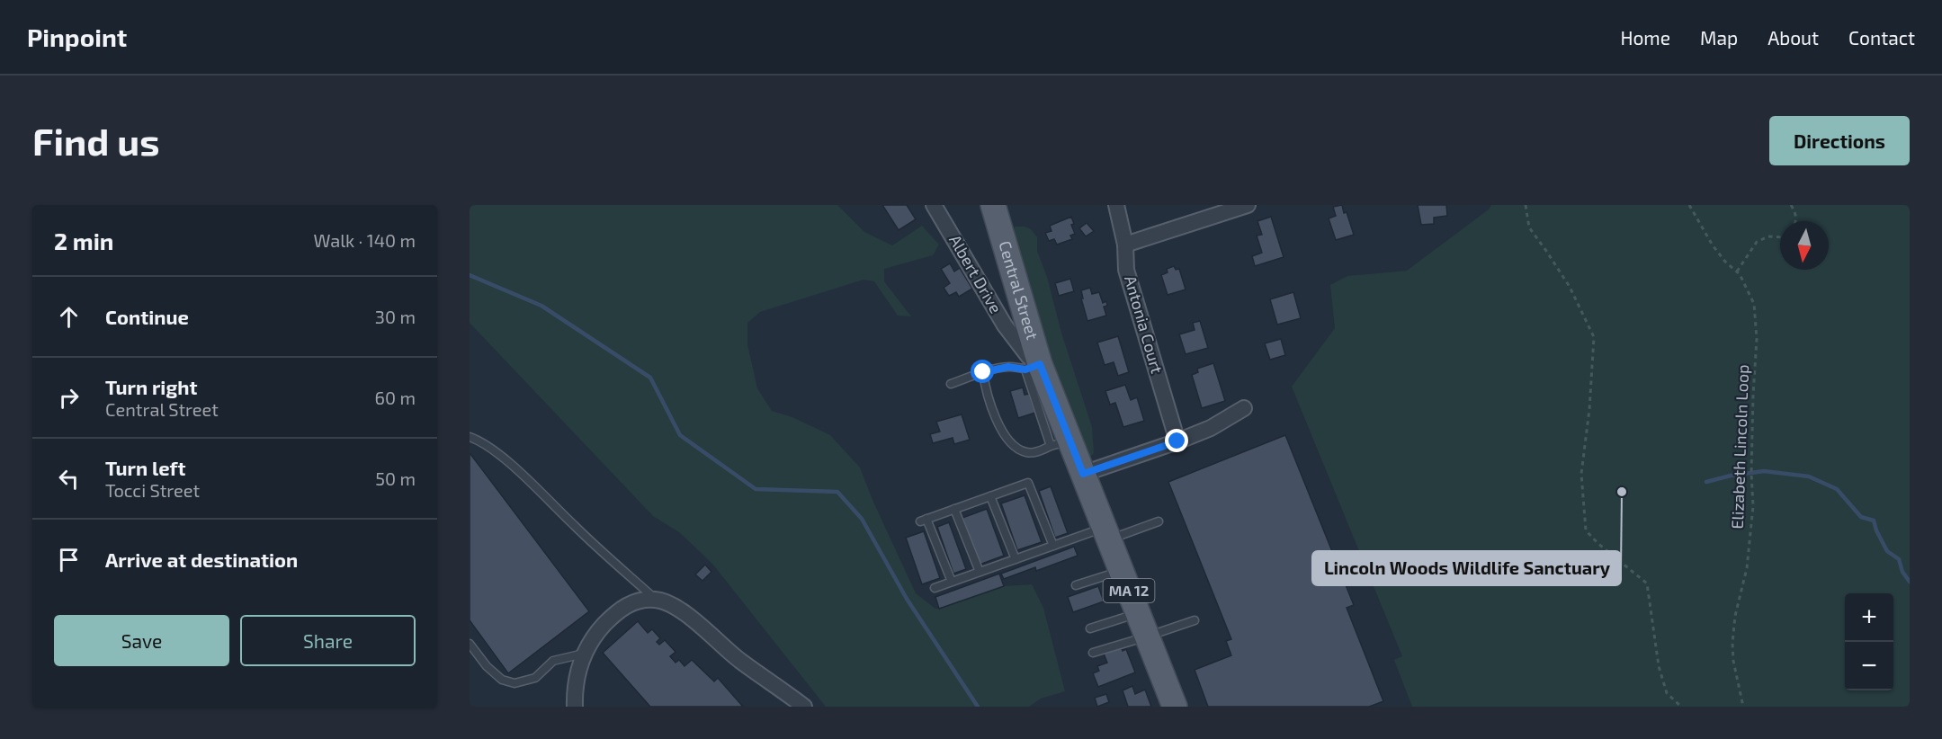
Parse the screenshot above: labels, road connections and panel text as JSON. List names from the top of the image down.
{
  "streets": {
    "main road": ["Central Street", "MA 12"],
    "street": ["Albert Drive", "Antonia Court"],
    "path": ["Elizabeth Lincoln Loop"]
  },
  "crossings": [
    ["Albert Drive", "Central Street"]
  ],
  "places": ["Lincoln Woods Wildlife Sanctuary"],
  "north": "bottom",
  "page": {
    "header": "Pinpoint",
    "nav": [
      "Home",
      "Map",
      "About",
      "Contact"
    ],
    "buttons": [
      "Directions",
      ["Save", "Share"]
    ],
    "title": "Find us",
    "heading": ["2 min", "Walk · 140 m"],
    "list": [
      ["Continue", "30 m"],
      ["Turn right", "Central Street", "60 m"],
      ["Turn left", "Tocci Street", "50 m"],
      "Arrive at destination"
    ],
    "map_buttons": ["+", "−"]
  }
}
